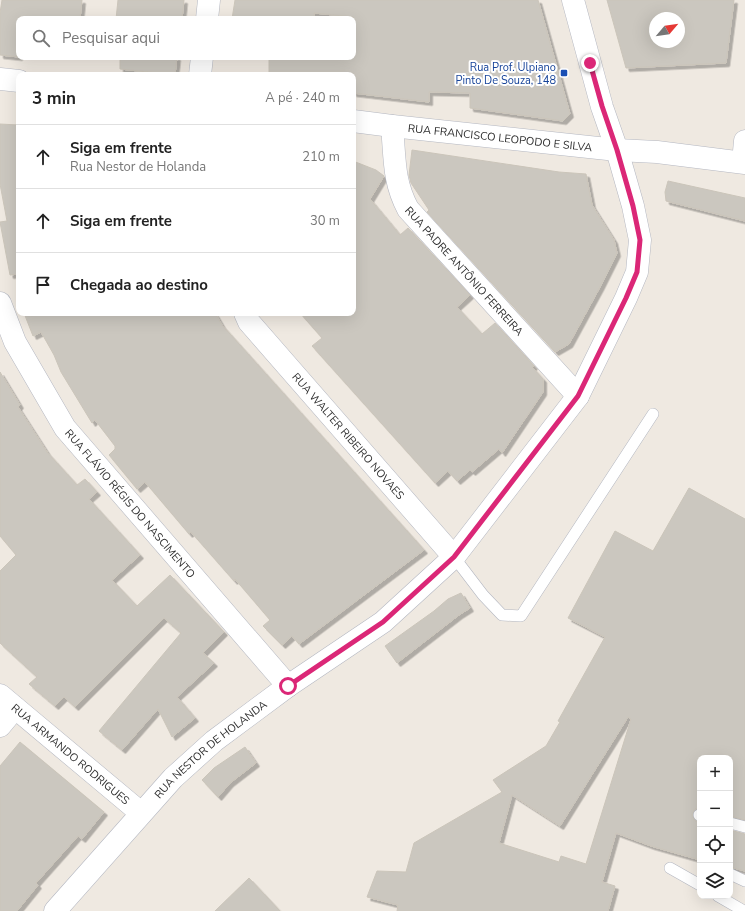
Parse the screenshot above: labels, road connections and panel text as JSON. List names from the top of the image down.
{
  "streets": {
    "street": [
      "RUA FRANCISCO LEOPODO E SILVA",
      "RUA PADRE ANTÔNIO FERREIRA",
      "RUA WALTER RIBEIRO NOVAES",
      "RUA FLÁVIO RÉGIS DO NASCIMENTO",
      "RUA NESTOR DE HOLANDA",
      "RUA ARMANDO RODRIGUES"
    ]
  },
  "crossings": [
    ["RUA FRANCISCO LEOPODO E SILVA", "RUA PADRE ANTÔNIO FERREIRA"],
    ["RUA FRANCISCO LEOPODO E SILVA", "RUA NESTOR DE HOLANDA"],
    ["RUA PADRE ANTÔNIO FERREIRA", "RUA NESTOR DE HOLANDA"],
    ["RUA WALTER RIBEIRO NOVAES", "RUA NESTOR DE HOLANDA"],
    ["RUA FLÁVIO RÉGIS DO NASCIMENTO", "RUA NESTOR DE HOLANDA"],
    ["RUA NESTOR DE HOLANDA", "RUA ARMANDO RODRIGUES"]
  ],
  "places": {
    "transit": ["Rua Prof. Ulpiano Pinto De Souza, 148"]
  },
  "north": "top right",
  "page": {
    "search": "Pesquisar aqui",
    "heading": ["3 min", "A pé · 240 m"],
    "list": [
      ["Siga em frente", "Rua Nestor de Holanda", "210 m"],
      ["Siga em frente", "30 m"],
      "Chegada ao destino"
    ],
    "map_buttons": ["+", "−"]
  }
}
